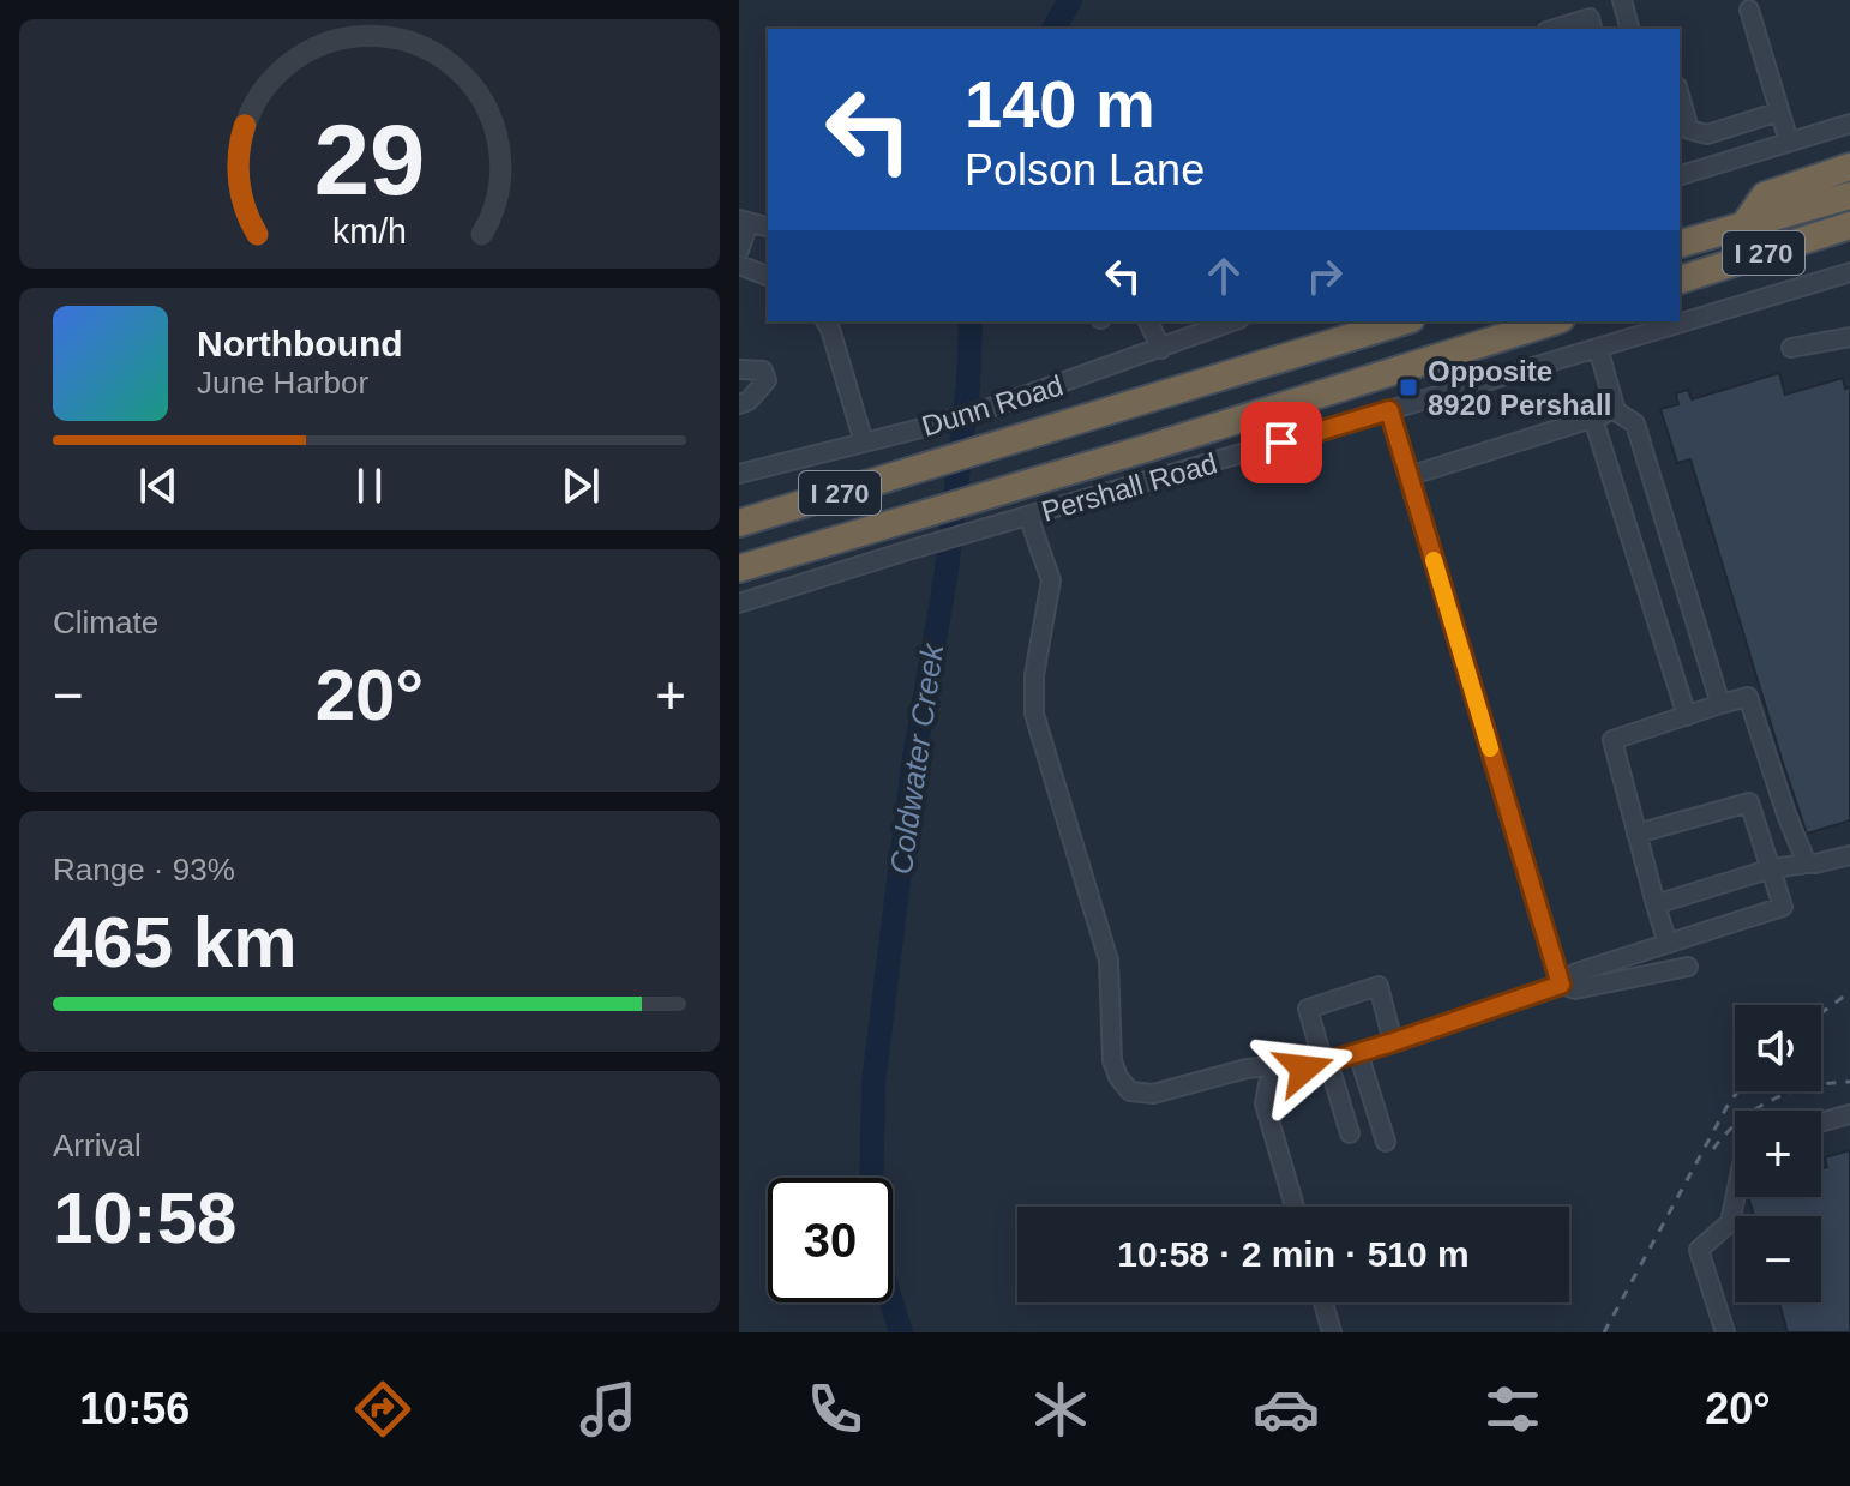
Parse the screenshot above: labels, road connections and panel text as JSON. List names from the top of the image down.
{
  "streets": {
    "highway": ["I 270"],
    "street": ["Dunn Road", "Pershall Road"]
  },
  "water": ["Coldwater Creek"],
  "places": {
    "transit": ["Opposite 8920 Pershall"]
  },
  "page": {
    "turn": ["140 m", "Polson Lane"],
    "song": ["Northbound", "June Harbor"],
    "tile": [
      "Climate",
      ["Range · 93%", "465 km"],
      ["Arrival", "10:58"]
    ],
    "heat": ["−", "20°", "+"],
    "map_buttons": ["+", "−"],
    "limit": "30",
    "trip": "10:58 · 2 min · 510 m",
    "tabs": ["10:56", "20°"],
    "gauge": ["29", "km/h"]
  }
}
